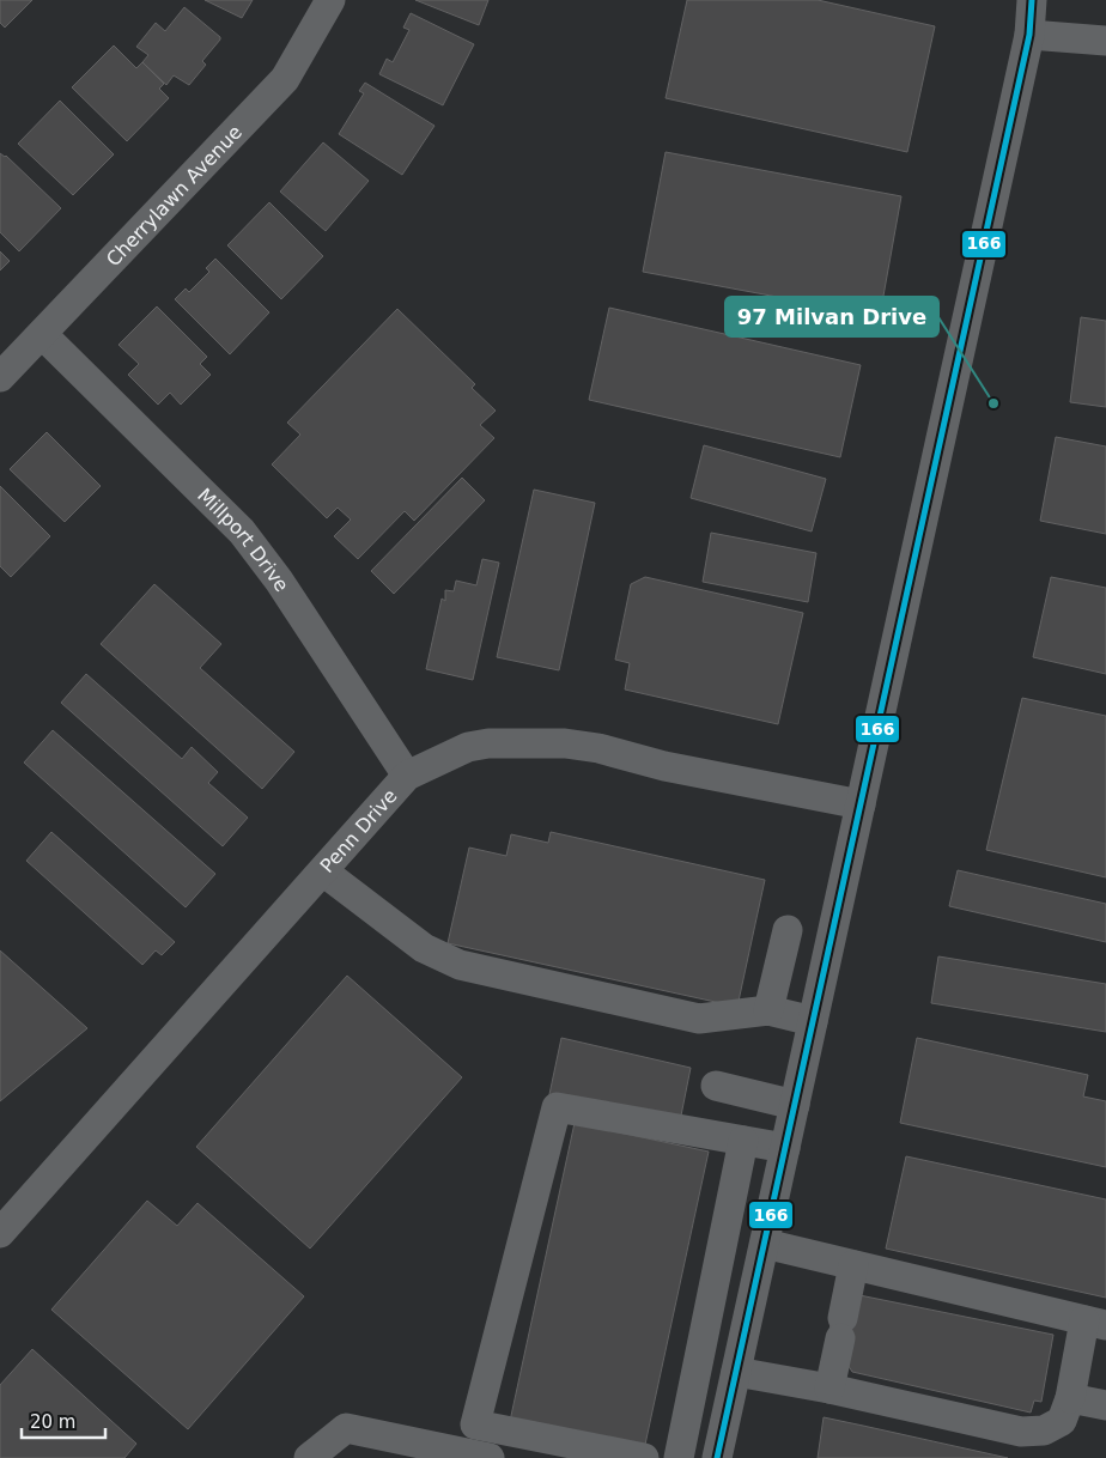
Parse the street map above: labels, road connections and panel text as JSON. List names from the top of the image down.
{
  "streets": {
    "street": ["Cherrylawn Avenue", "Millport Drive", "Penn Drive"]
  },
  "crossings": [
    ["Cherrylawn Avenue", "Millport Drive"],
    ["Millport Drive", "Penn Drive"]
  ],
  "places": ["97 Milvan Drive"],
  "lines": ["transit line 166"],
  "scale_bar": "20 m"
}
